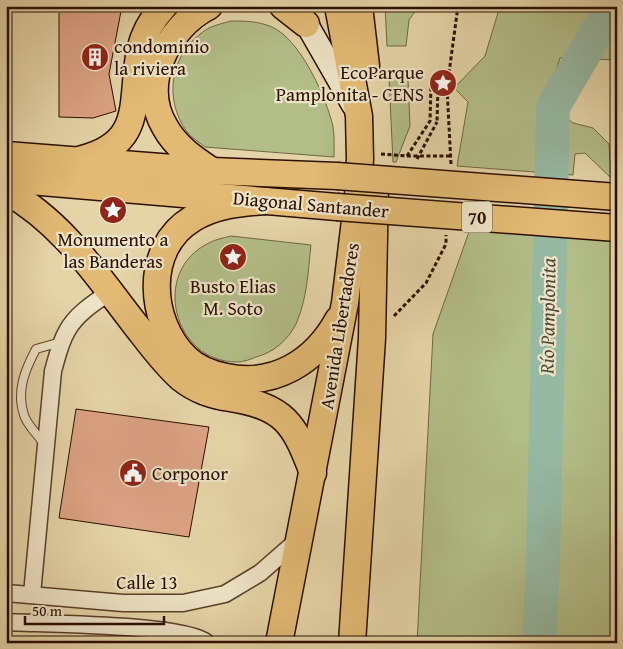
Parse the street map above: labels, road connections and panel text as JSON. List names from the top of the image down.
{
  "streets": {
    "main road": ["Diagonal Santander", "70", "Avenida Libertadores"],
    "street": ["Calle 13"]
  },
  "crossings": [
    ["Avenida Libertadores", "Calle 13"]
  ],
  "water": ["Río Pamplonita"],
  "places": {
    "building": ["condominio la riviera"],
    "place": ["EcoParque Pamplonita - CENS", "Monumento a las Banderas", "Busto Elias M. Soto"],
    "public building": ["Corponor"]
  },
  "scale_bar": "50 m"
}
